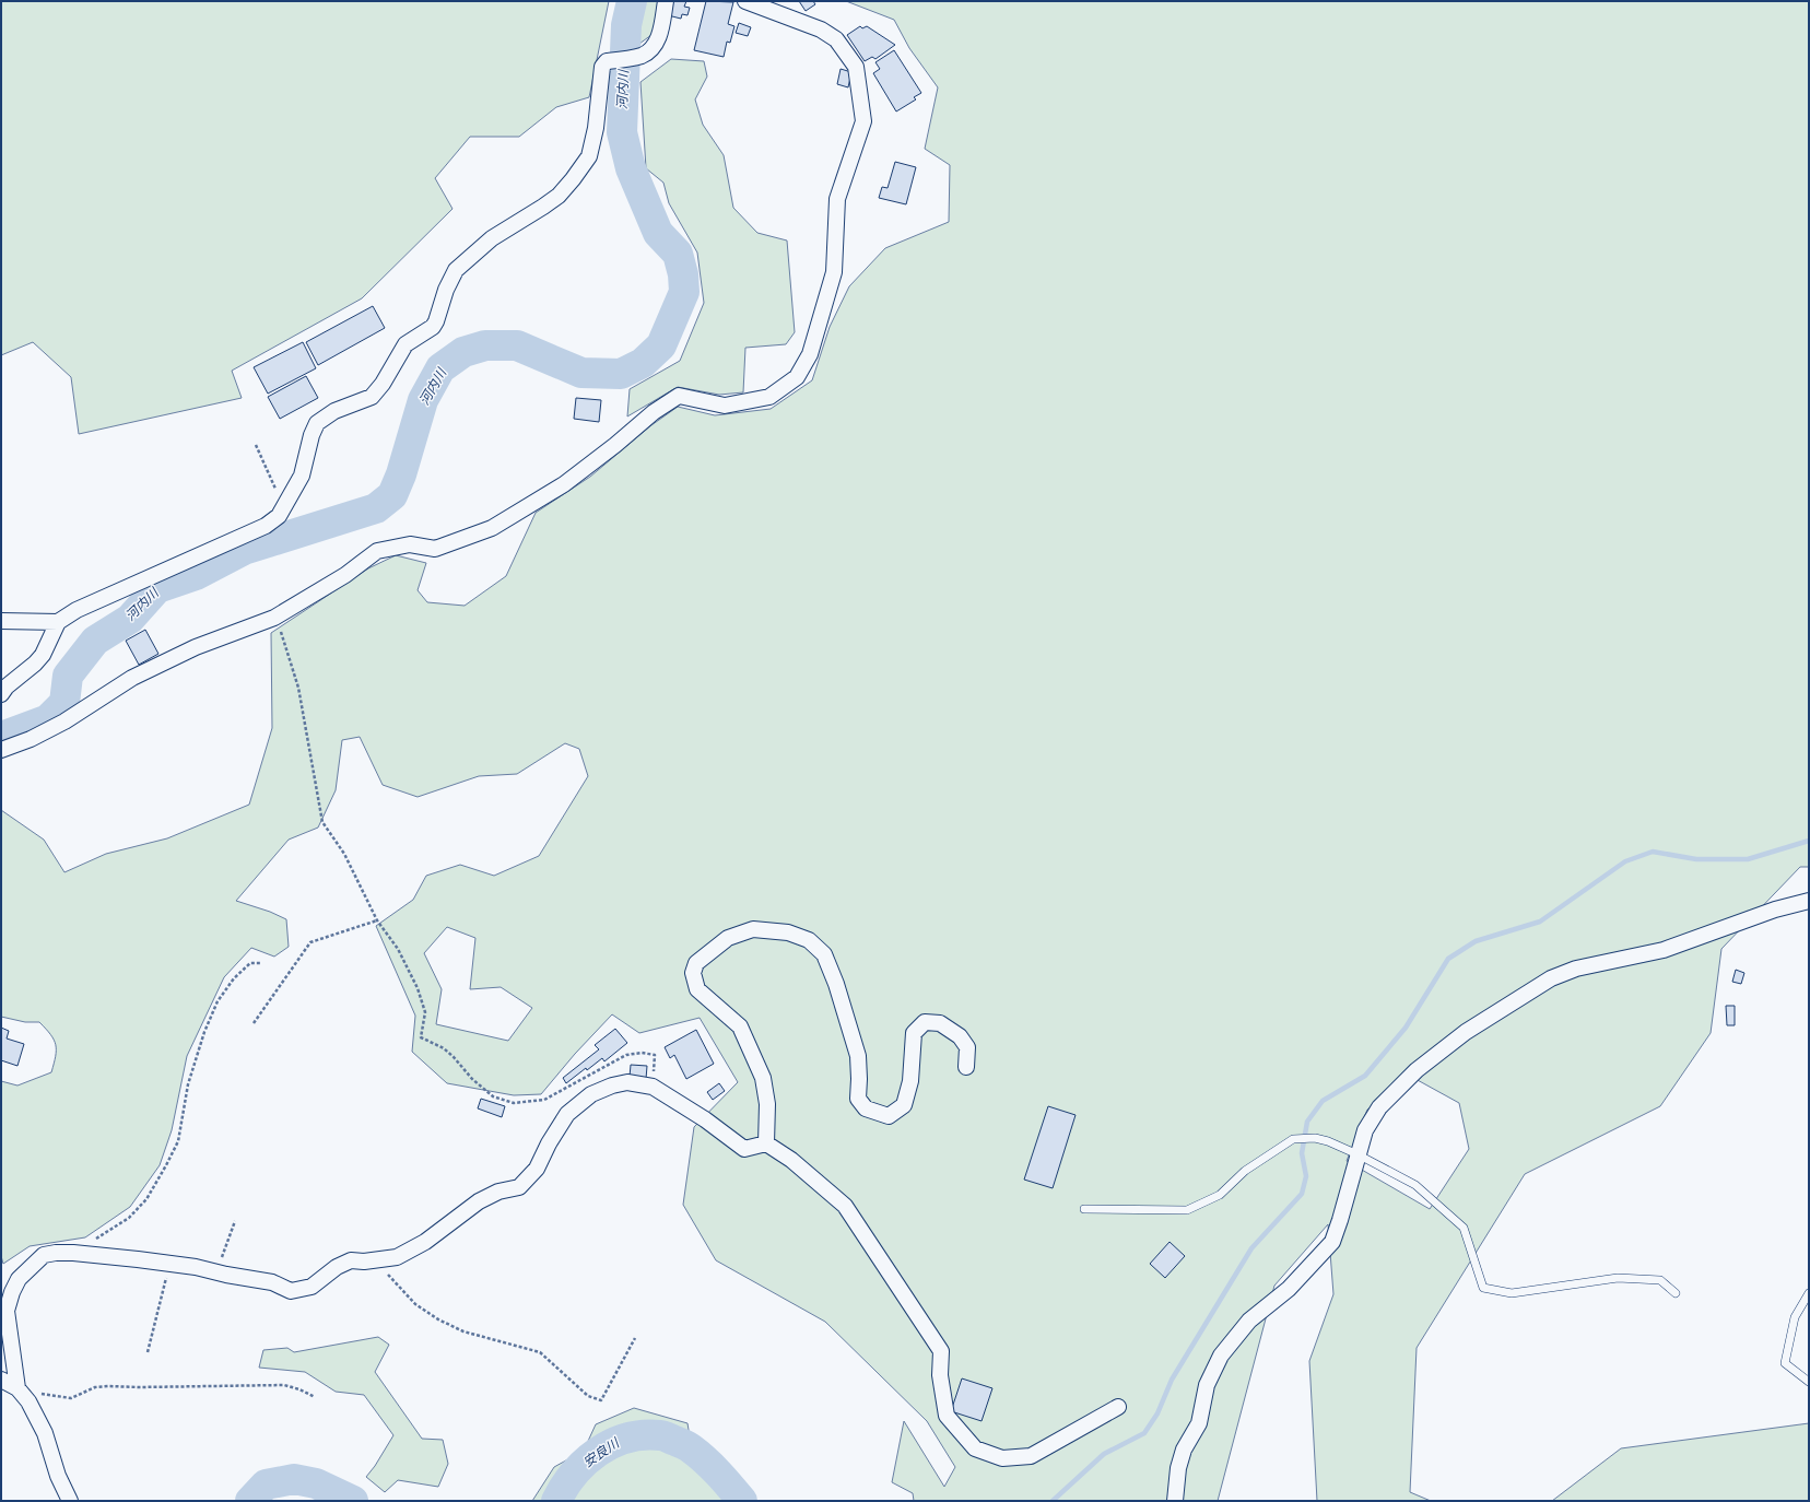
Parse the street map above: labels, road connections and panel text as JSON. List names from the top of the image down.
{
  "water": ["河内川", "安良川"]
}
